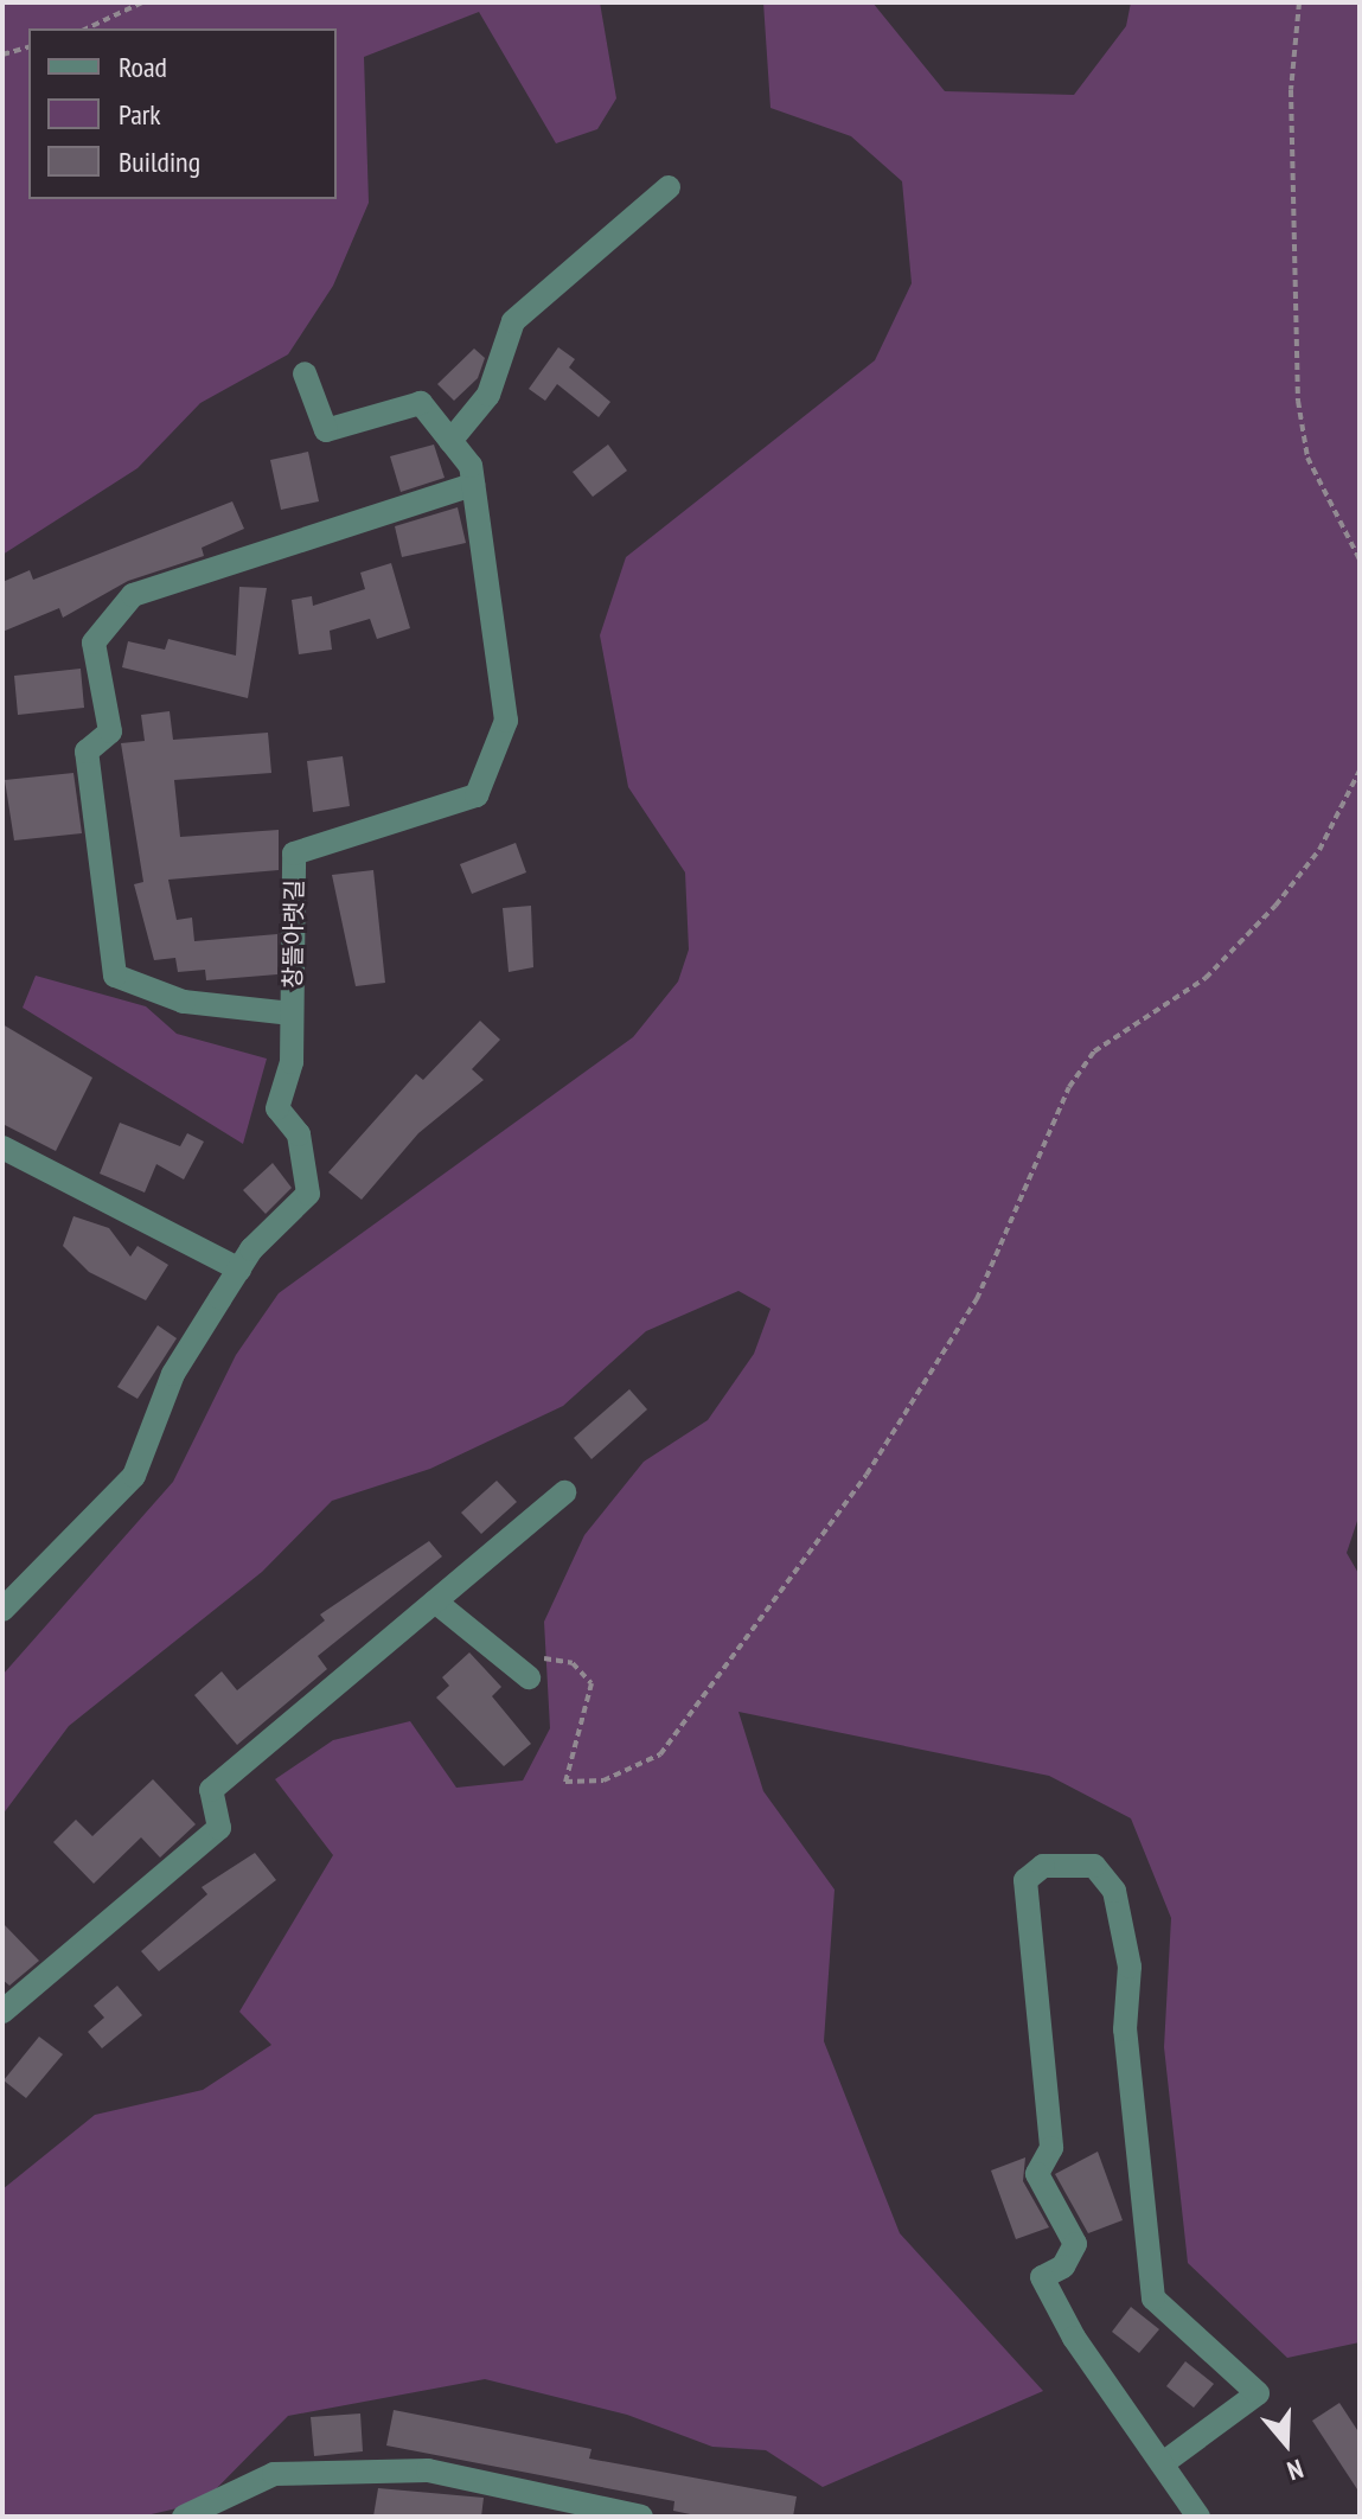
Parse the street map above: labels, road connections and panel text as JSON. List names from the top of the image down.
{
  "streets": {
    "lane": ["창뜰아랫길"]
  },
  "legend": ["Road", "Park", "Building"],
  "north": "bottom"
}
